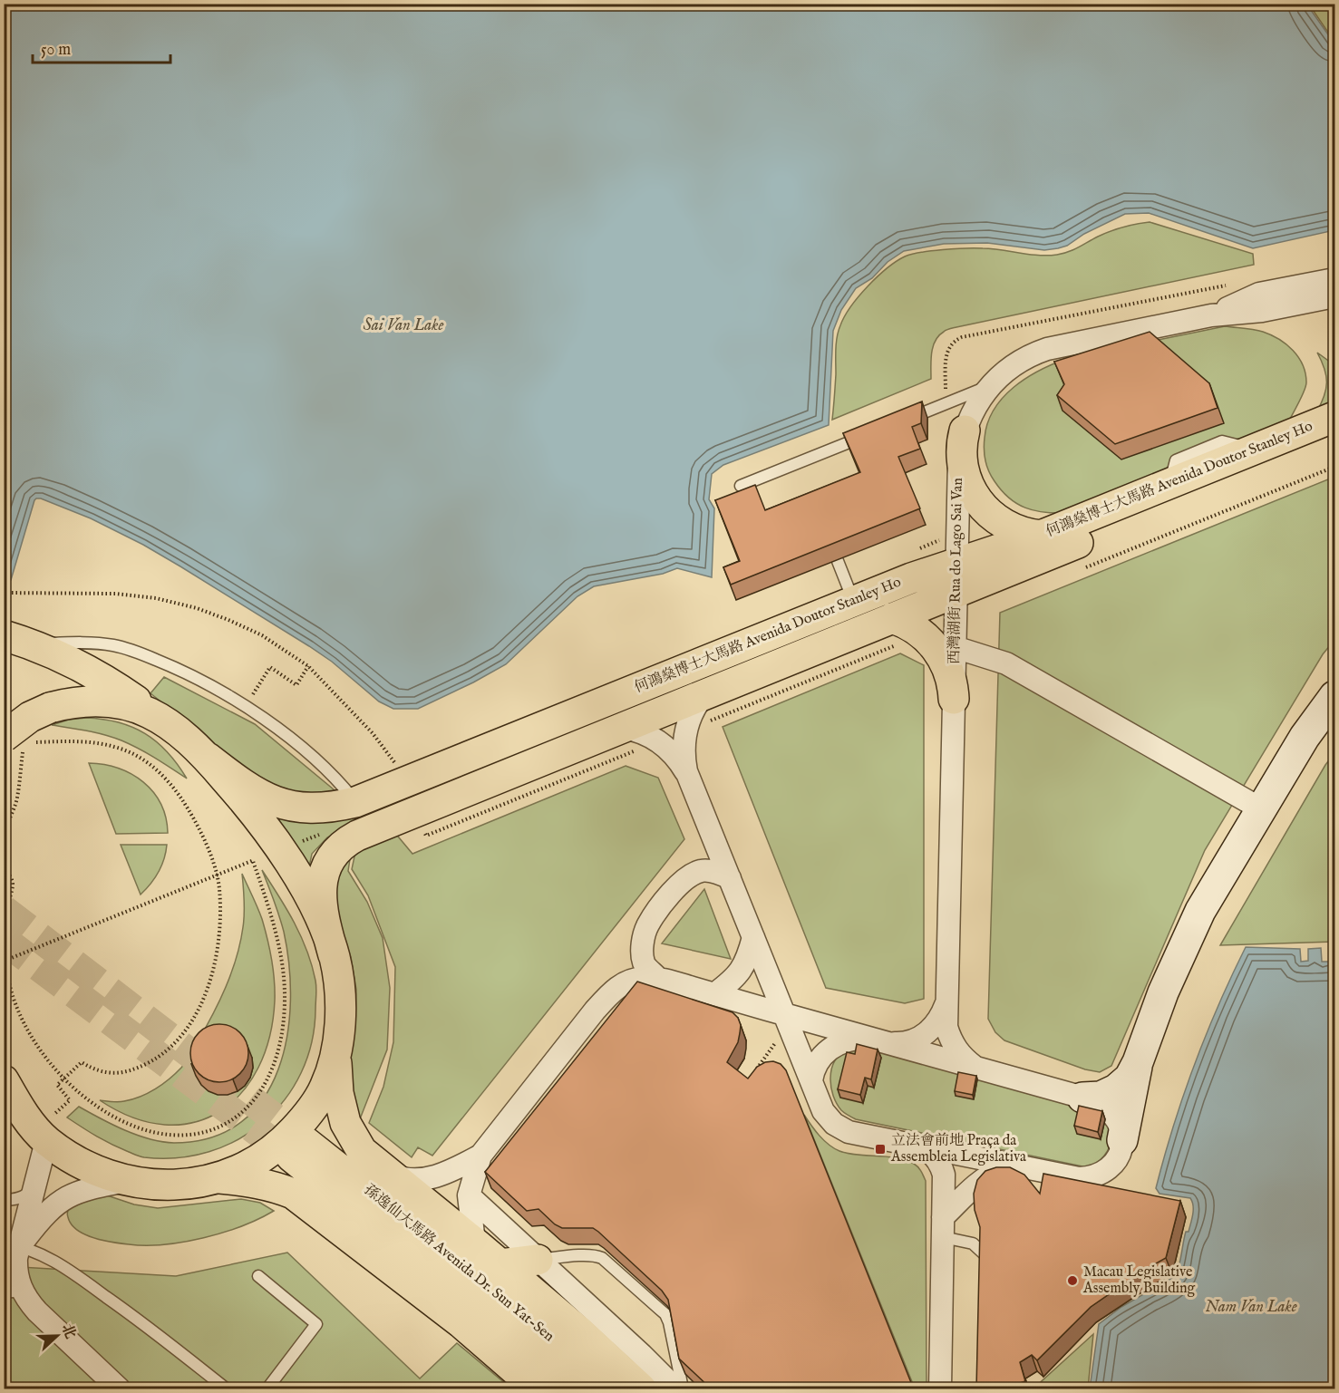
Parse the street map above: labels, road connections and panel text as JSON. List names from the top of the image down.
{
  "streets": {
    "main road": ["何鴻燊博士大馬路 Avenida Doutor Stanley Ho", "孫逸仙大馬路 Avenida Dr. Sun Yat-Sen"],
    "street": ["西灣湖街 Rua do Lago Sai Van"]
  },
  "crossings": [
    ["何鴻燊博士大馬路 Avenida Doutor Stanley Ho", "西灣湖街 Rua do Lago Sai Van"]
  ],
  "water": ["Sai Van Lake", "Nam Van Lake"],
  "places": {
    "transit": ["立法會前地 Praça da Assembleia Legislativa"],
    "other": ["Macau Legislative Assembly Building"]
  },
  "scale_bar": "50 m",
  "north": "right"
}
